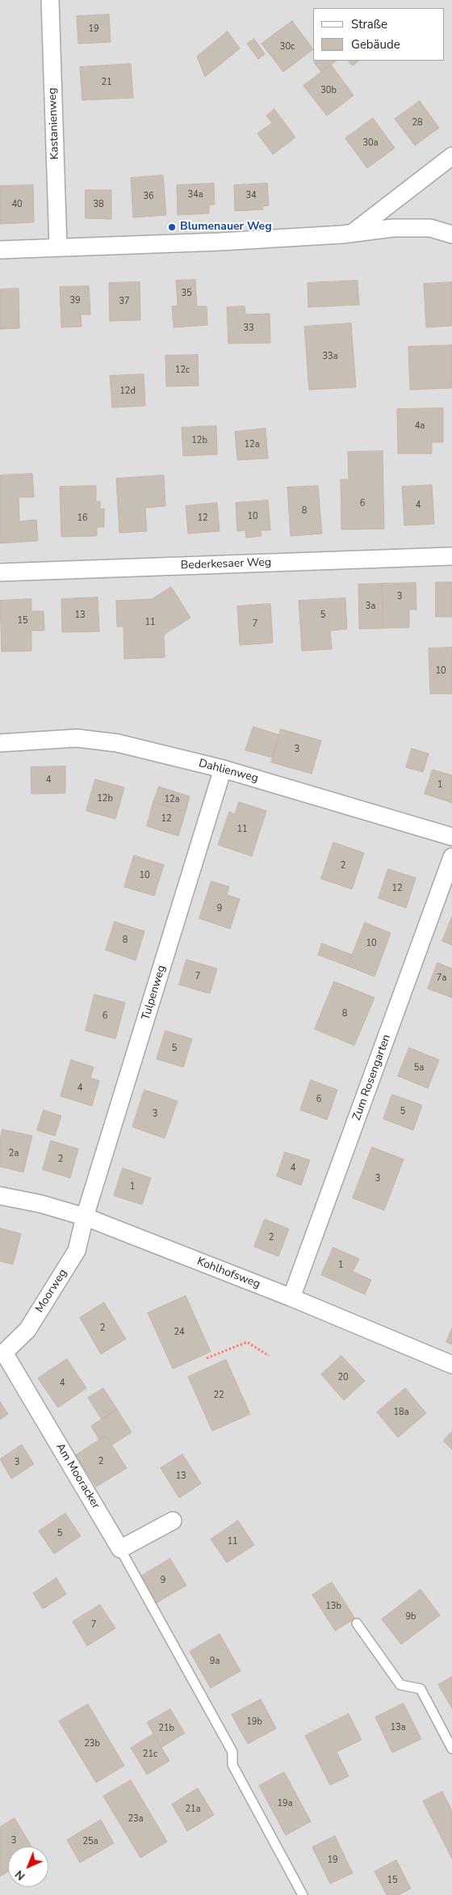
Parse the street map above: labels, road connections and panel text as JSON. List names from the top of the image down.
{
  "streets": {
    "street": [
      "Kastanienweg",
      "Bederkesaer Weg",
      "Dahlienweg",
      "Tulpenweg",
      "Zum Rosengarten",
      "Kohlhofsweg",
      "Moorweg",
      "Am Mooracker"
    ]
  },
  "crossings": [
    ["Dahlienweg", "Tulpenweg"],
    ["Tulpenweg", "Kohlhofsweg"],
    ["Tulpenweg", "Moorweg"],
    ["Zum Rosengarten", "Kohlhofsweg"],
    ["Kohlhofsweg", "Moorweg"],
    ["Moorweg", "Am Mooracker"]
  ],
  "places": ["Blumenauer Weg"],
  "house_numbers": [
    "19",
    "30c",
    "21",
    "30b",
    "28",
    "30a",
    "34a",
    "34",
    "36",
    "40",
    "38",
    "35",
    "39",
    "37",
    "33",
    "33a",
    "12c",
    "12d",
    "4a",
    "12b",
    "12a",
    "6",
    "4",
    "8",
    "10",
    "16",
    "12",
    "3",
    "3a",
    "13",
    "5",
    "15",
    "11",
    "7",
    "10",
    "3",
    "4",
    "1",
    "12b",
    "12a",
    "12",
    "11",
    "2",
    "10",
    "12",
    "9",
    "8",
    "10",
    "7",
    "7a",
    "8",
    "6",
    "5",
    "5a",
    "4",
    "6",
    "5",
    "3",
    "2a",
    "2",
    "4",
    "3",
    "1",
    "2",
    "1",
    "2",
    "24",
    "20",
    "4",
    "22",
    "18a",
    "2",
    "3",
    "13",
    "5",
    "11",
    "9",
    "13b",
    "9b",
    "7",
    "9a",
    "19b",
    "13a",
    "21b",
    "23b",
    "21c",
    "19a",
    "21a",
    "23a",
    "3",
    "25a",
    "19",
    "15"
  ],
  "legend": ["Straße", "Gebäude"],
  "north": "bottom left"
}
